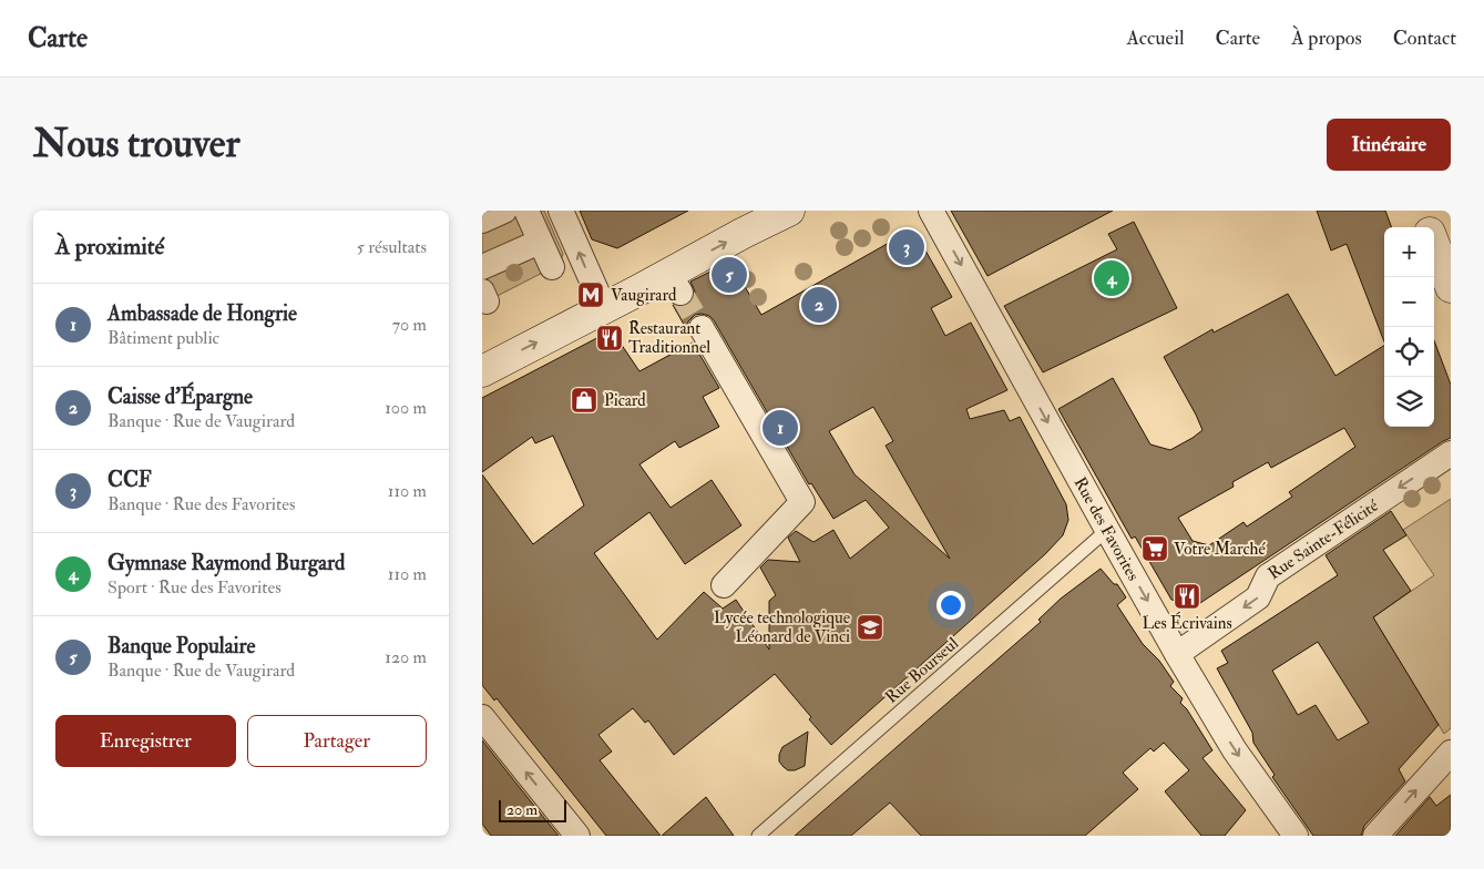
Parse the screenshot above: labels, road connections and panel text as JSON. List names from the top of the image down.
{
  "streets": {
    "street": ["Rue des Favorites", "Rue Sainte-Félicité"],
    "lane": ["Rue Bourseul"]
  },
  "crossings": [
    ["Rue des Favorites", "Rue Sainte-Félicité"],
    ["Rue des Favorites", "Rue Bourseul"]
  ],
  "one_way": ["Rue des Favorites", "Rue Sainte-Félicité"],
  "places": {
    "metro station": ["Vaugirard"],
    "restaurant": ["Restaurant Traditionnel", "Les Écrivains"],
    "shop": ["Picard"],
    "supermarket": ["Votre Marché"],
    "school or university": ["Lycée technologique Léonard de Vinci"]
  },
  "scale_bar": "20 m",
  "page": {
    "header": "Carte",
    "nav": [
      "Accueil",
      "Carte",
      "À propos",
      "Contact"
    ],
    "buttons": [
      "Itinéraire",
      ["Enregistrer", "Partager"]
    ],
    "title": "Nous trouver",
    "heading": ["À proximité", "5 résultats"],
    "map_buttons": ["+", "−"],
    "pins": [
      "3",
      "5",
      "4",
      "2",
      "1"
    ],
    "list": [
      {
        "mark": "1",
        "name": "Ambassade de Hongrie",
        "note": "Bâtiment public",
        "value": "70 m"
      },
      {
        "mark": "2",
        "name": "Caisse d'Épargne",
        "note": "Banque · Rue de Vaugirard",
        "value": "100 m"
      },
      {
        "mark": "3",
        "name": "CCF",
        "note": "Banque · Rue des Favorites",
        "value": "110 m"
      },
      {
        "mark": "4",
        "name": "Gymnase Raymond Burgard",
        "note": "Sport · Rue des Favorites",
        "value": "110 m"
      },
      {
        "mark": "5",
        "name": "Banque Populaire",
        "note": "Banque · Rue de Vaugirard",
        "value": "120 m"
      }
    ],
    "scale": "20 m"
  }
}
